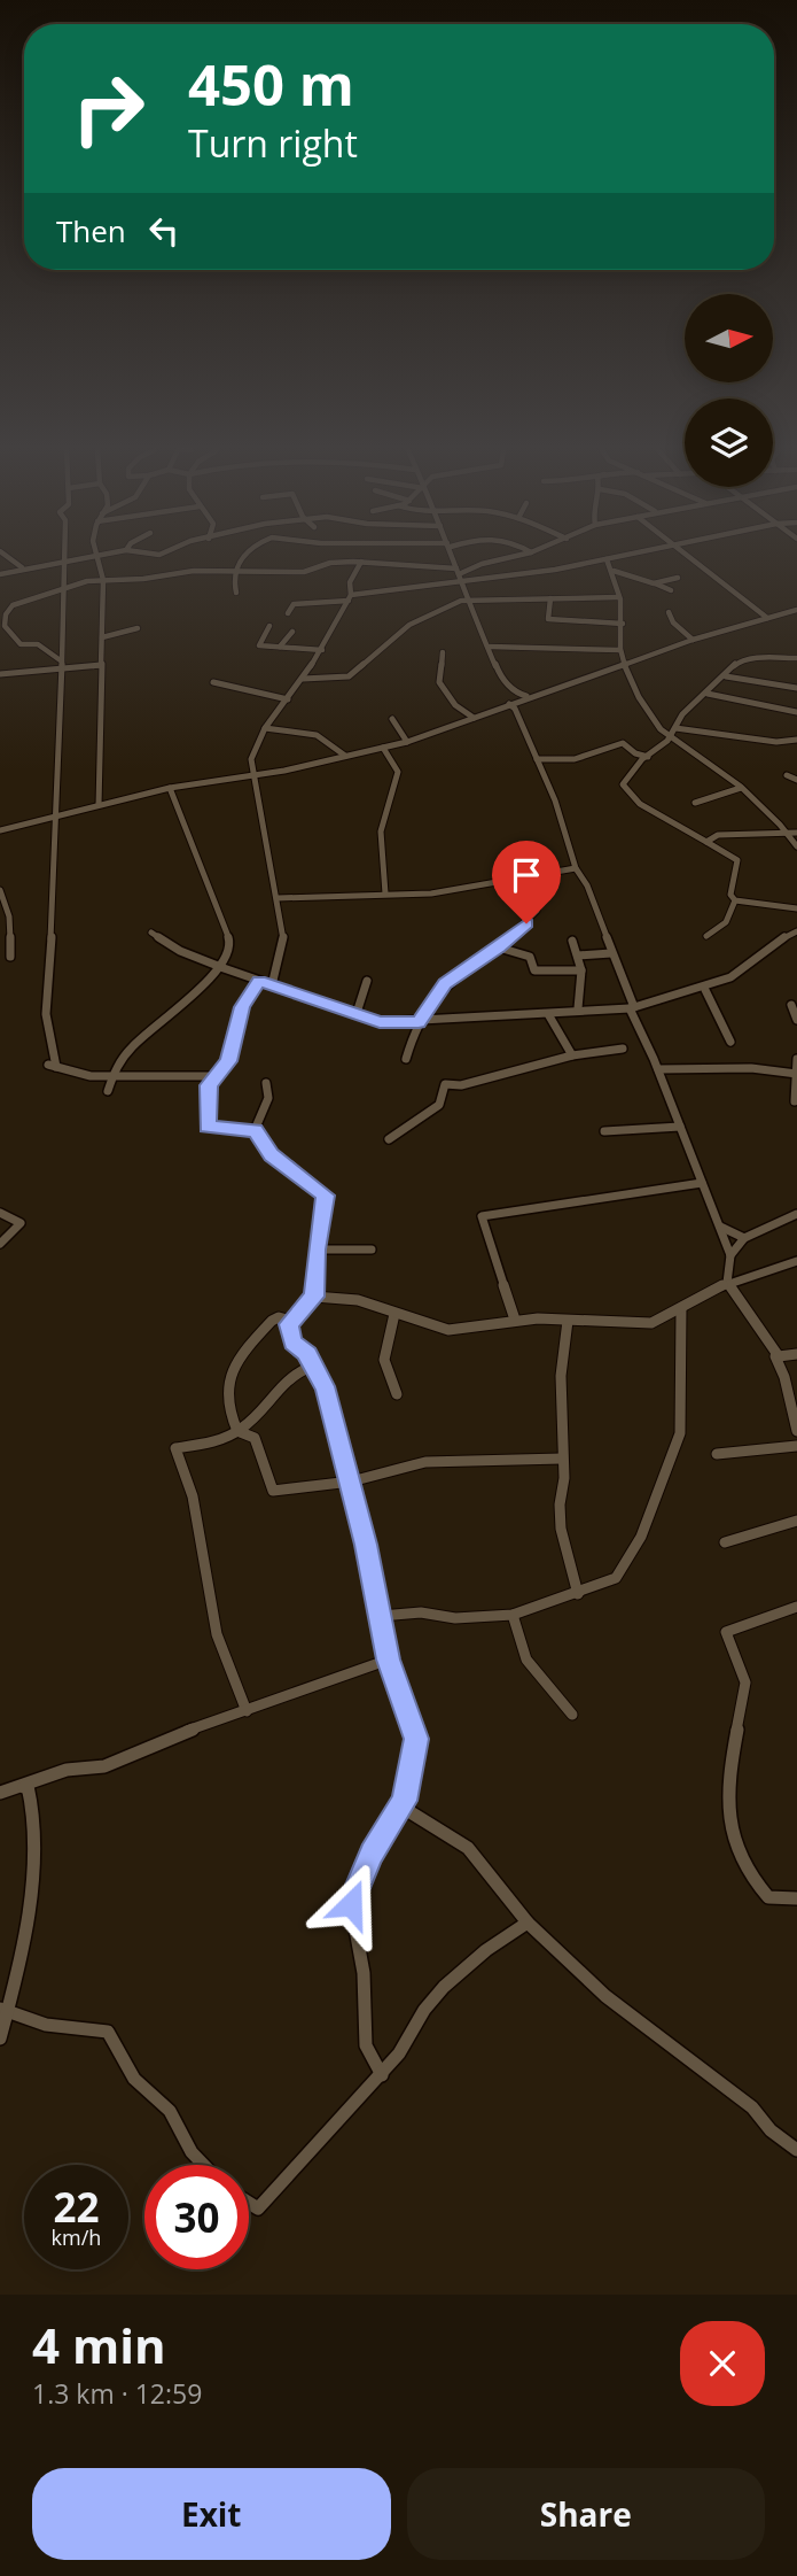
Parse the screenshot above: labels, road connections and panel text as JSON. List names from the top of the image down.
{
  "north": "right",
  "page": {
    "turn": ["450 m", "Turn right"],
    "then": "Then",
    "speed": "22 km/h",
    "limit": "30",
    "heading": ["4 min", "1.3 km · 12:59"],
    "buttons": ["Exit", "Share"]
  }
}
